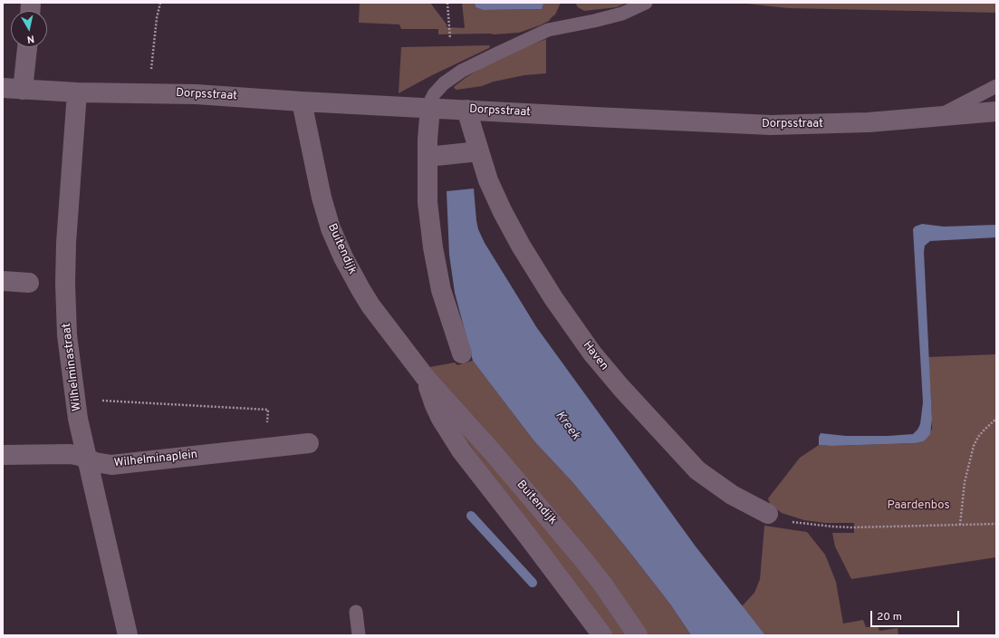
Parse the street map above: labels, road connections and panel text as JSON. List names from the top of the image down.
{
  "streets": {
    "street": [
      "Dorpsstraat",
      "Buitendijk",
      "Haven",
      "Wilhelminastraat",
      "Wilhelminaplein"
    ]
  },
  "crossings": [
    ["Dorpsstraat", "Buitendijk"],
    ["Dorpsstraat", "Haven"],
    ["Dorpsstraat", "Wilhelminastraat"],
    ["Wilhelminastraat", "Wilhelminaplein"]
  ],
  "water": ["Kreek"],
  "parks": ["Paardenbos"],
  "scale_bar": "20 m",
  "north": "bottom"
}
